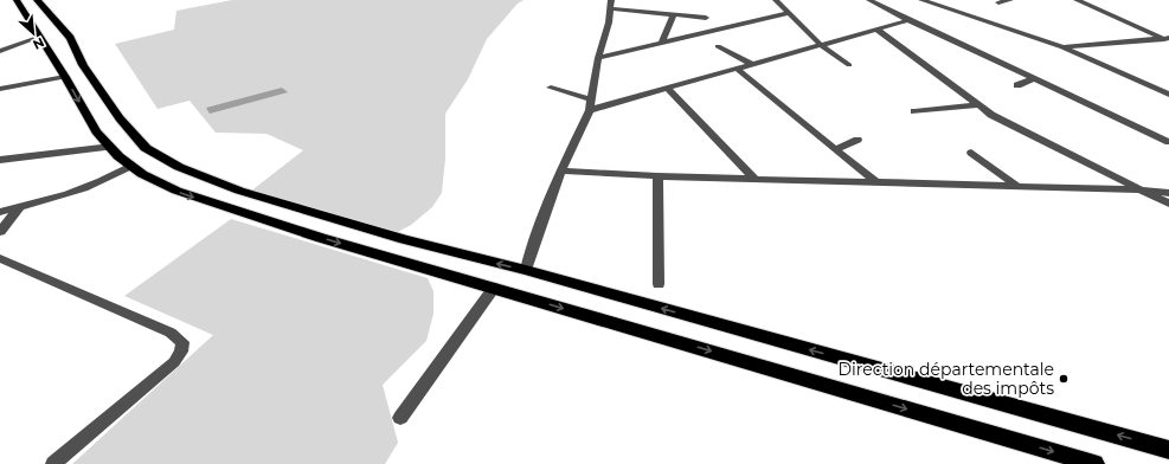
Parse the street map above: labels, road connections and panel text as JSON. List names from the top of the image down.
{
  "places": ["Direction départementale des impôts"],
  "north": "bottom right"
}
